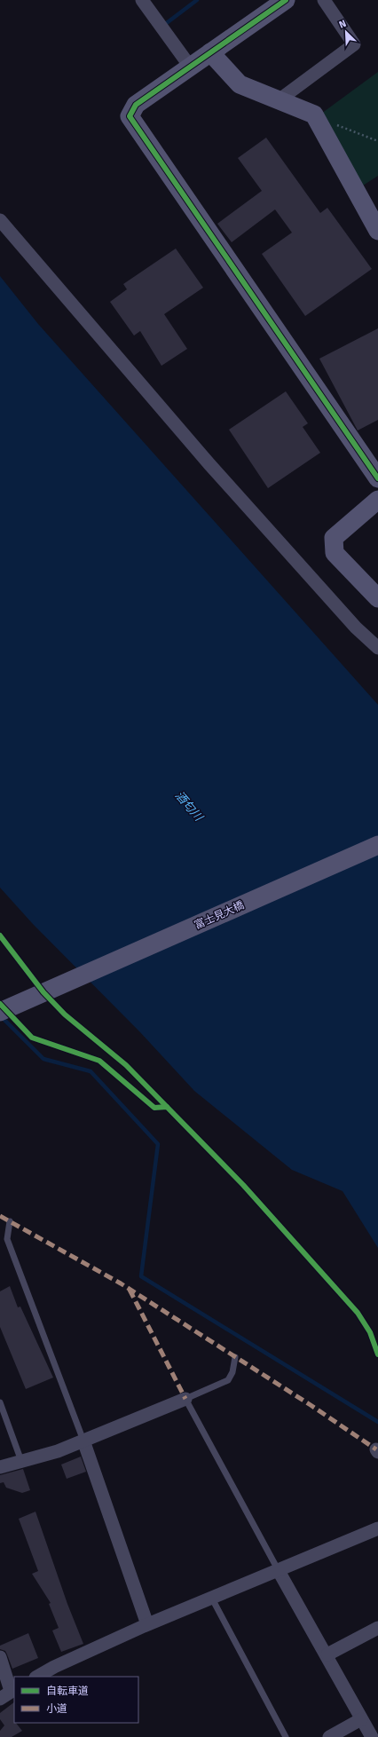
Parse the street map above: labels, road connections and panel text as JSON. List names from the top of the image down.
{
  "streets": {
    "street": ["富士見大橋"]
  },
  "water": ["酒匂川"],
  "legend": ["自転車道", "小道"],
  "north": "top left"
}
